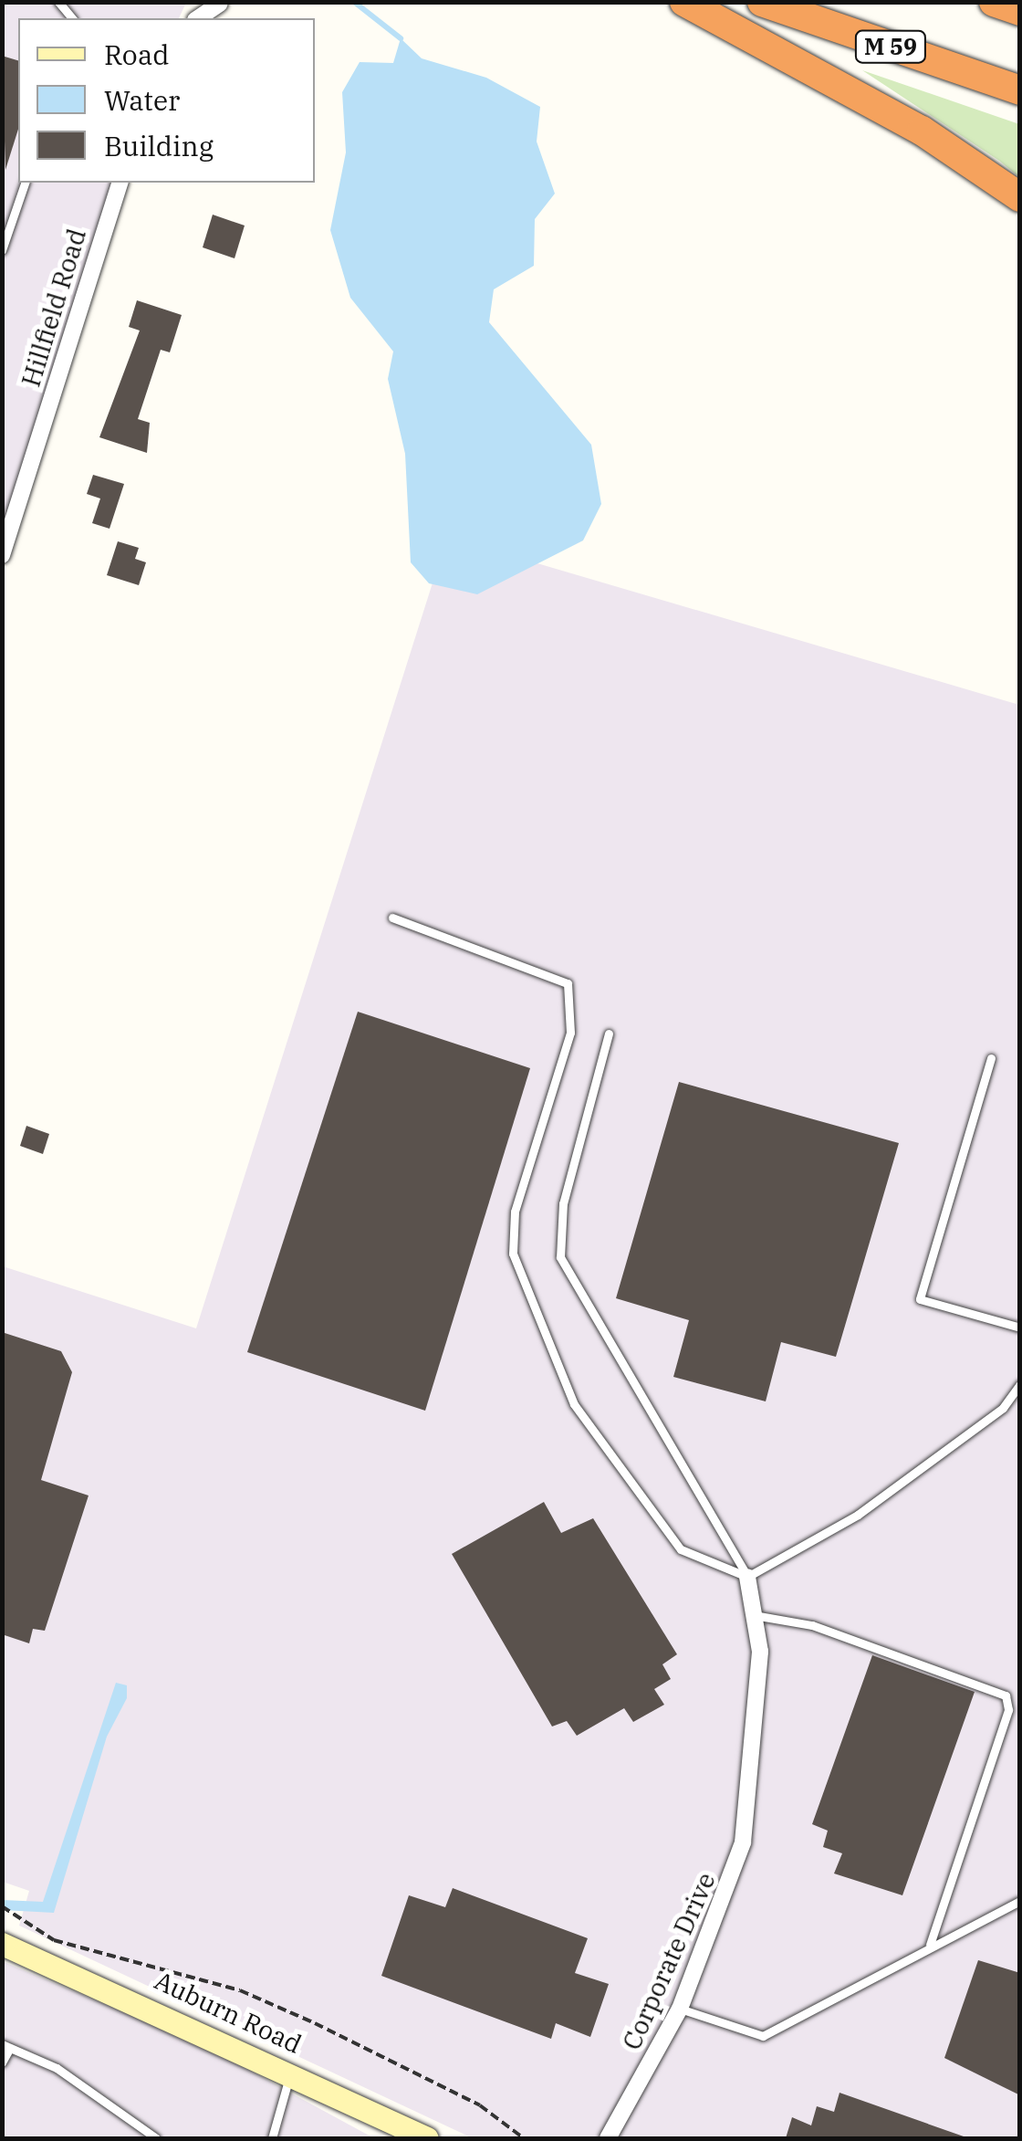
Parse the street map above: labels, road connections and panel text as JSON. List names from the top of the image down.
{
  "streets": {
    "highway": ["M 59"],
    "main road": ["Auburn Road"],
    "street": ["Hillfield Road", "Corporate Drive"]
  },
  "legend": ["Road", "Water", "Building"]
}
